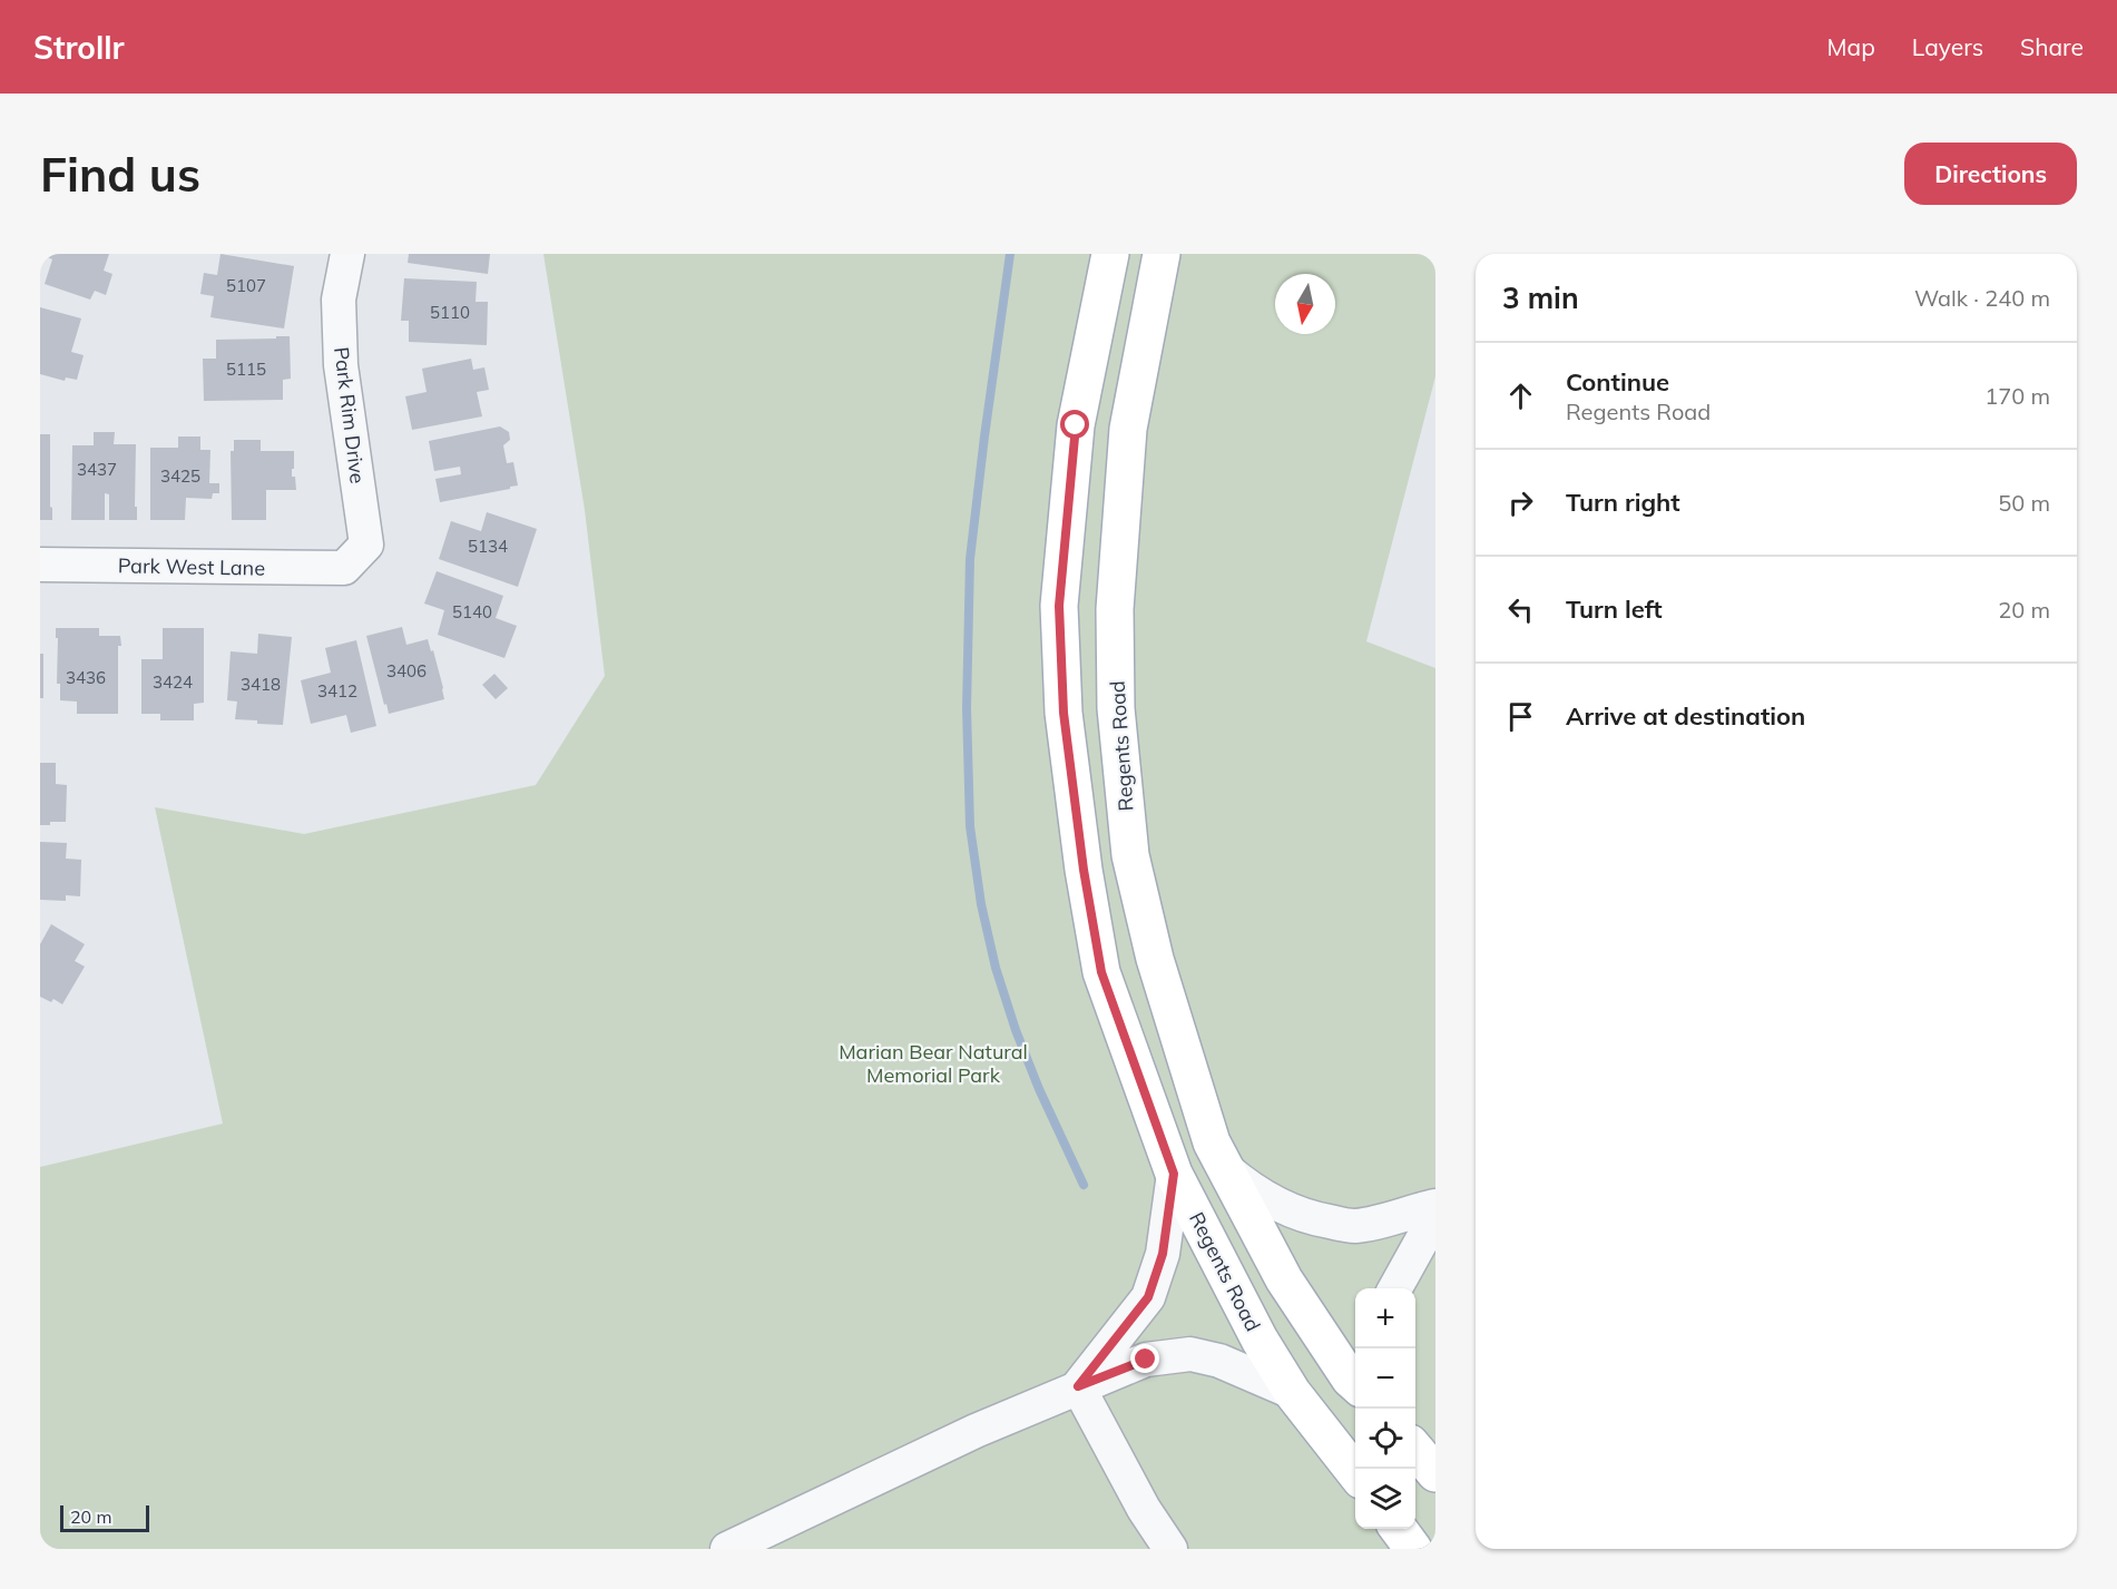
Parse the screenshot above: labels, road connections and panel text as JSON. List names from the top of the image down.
{
  "streets": {
    "main road": ["Regents Road"],
    "street": ["Park Rim Drive", "Park West Lane"]
  },
  "crossings": [
    ["Park Rim Drive", "Park West Lane"]
  ],
  "parks": ["Marian Bear Natural Memorial Park"],
  "house_numbers": [
    "5107",
    "5110",
    "5115",
    "3437",
    "3425",
    "5134",
    "5140",
    "3406",
    "3436",
    "3424",
    "3418",
    "3412"
  ],
  "scale_bar": "20 m",
  "north": "bottom",
  "page": {
    "header": "Strollr",
    "nav": ["Map", "Layers", "Share"],
    "buttons": "Directions",
    "title": "Find us",
    "heading": ["3 min", "Walk · 240 m"],
    "list": [
      ["Continue", "Regents Road", "170 m"],
      ["Turn right", "50 m"],
      ["Turn left", "20 m"],
      "Arrive at destination"
    ],
    "map_buttons": ["+", "−"],
    "scale": "20 m"
  }
}
